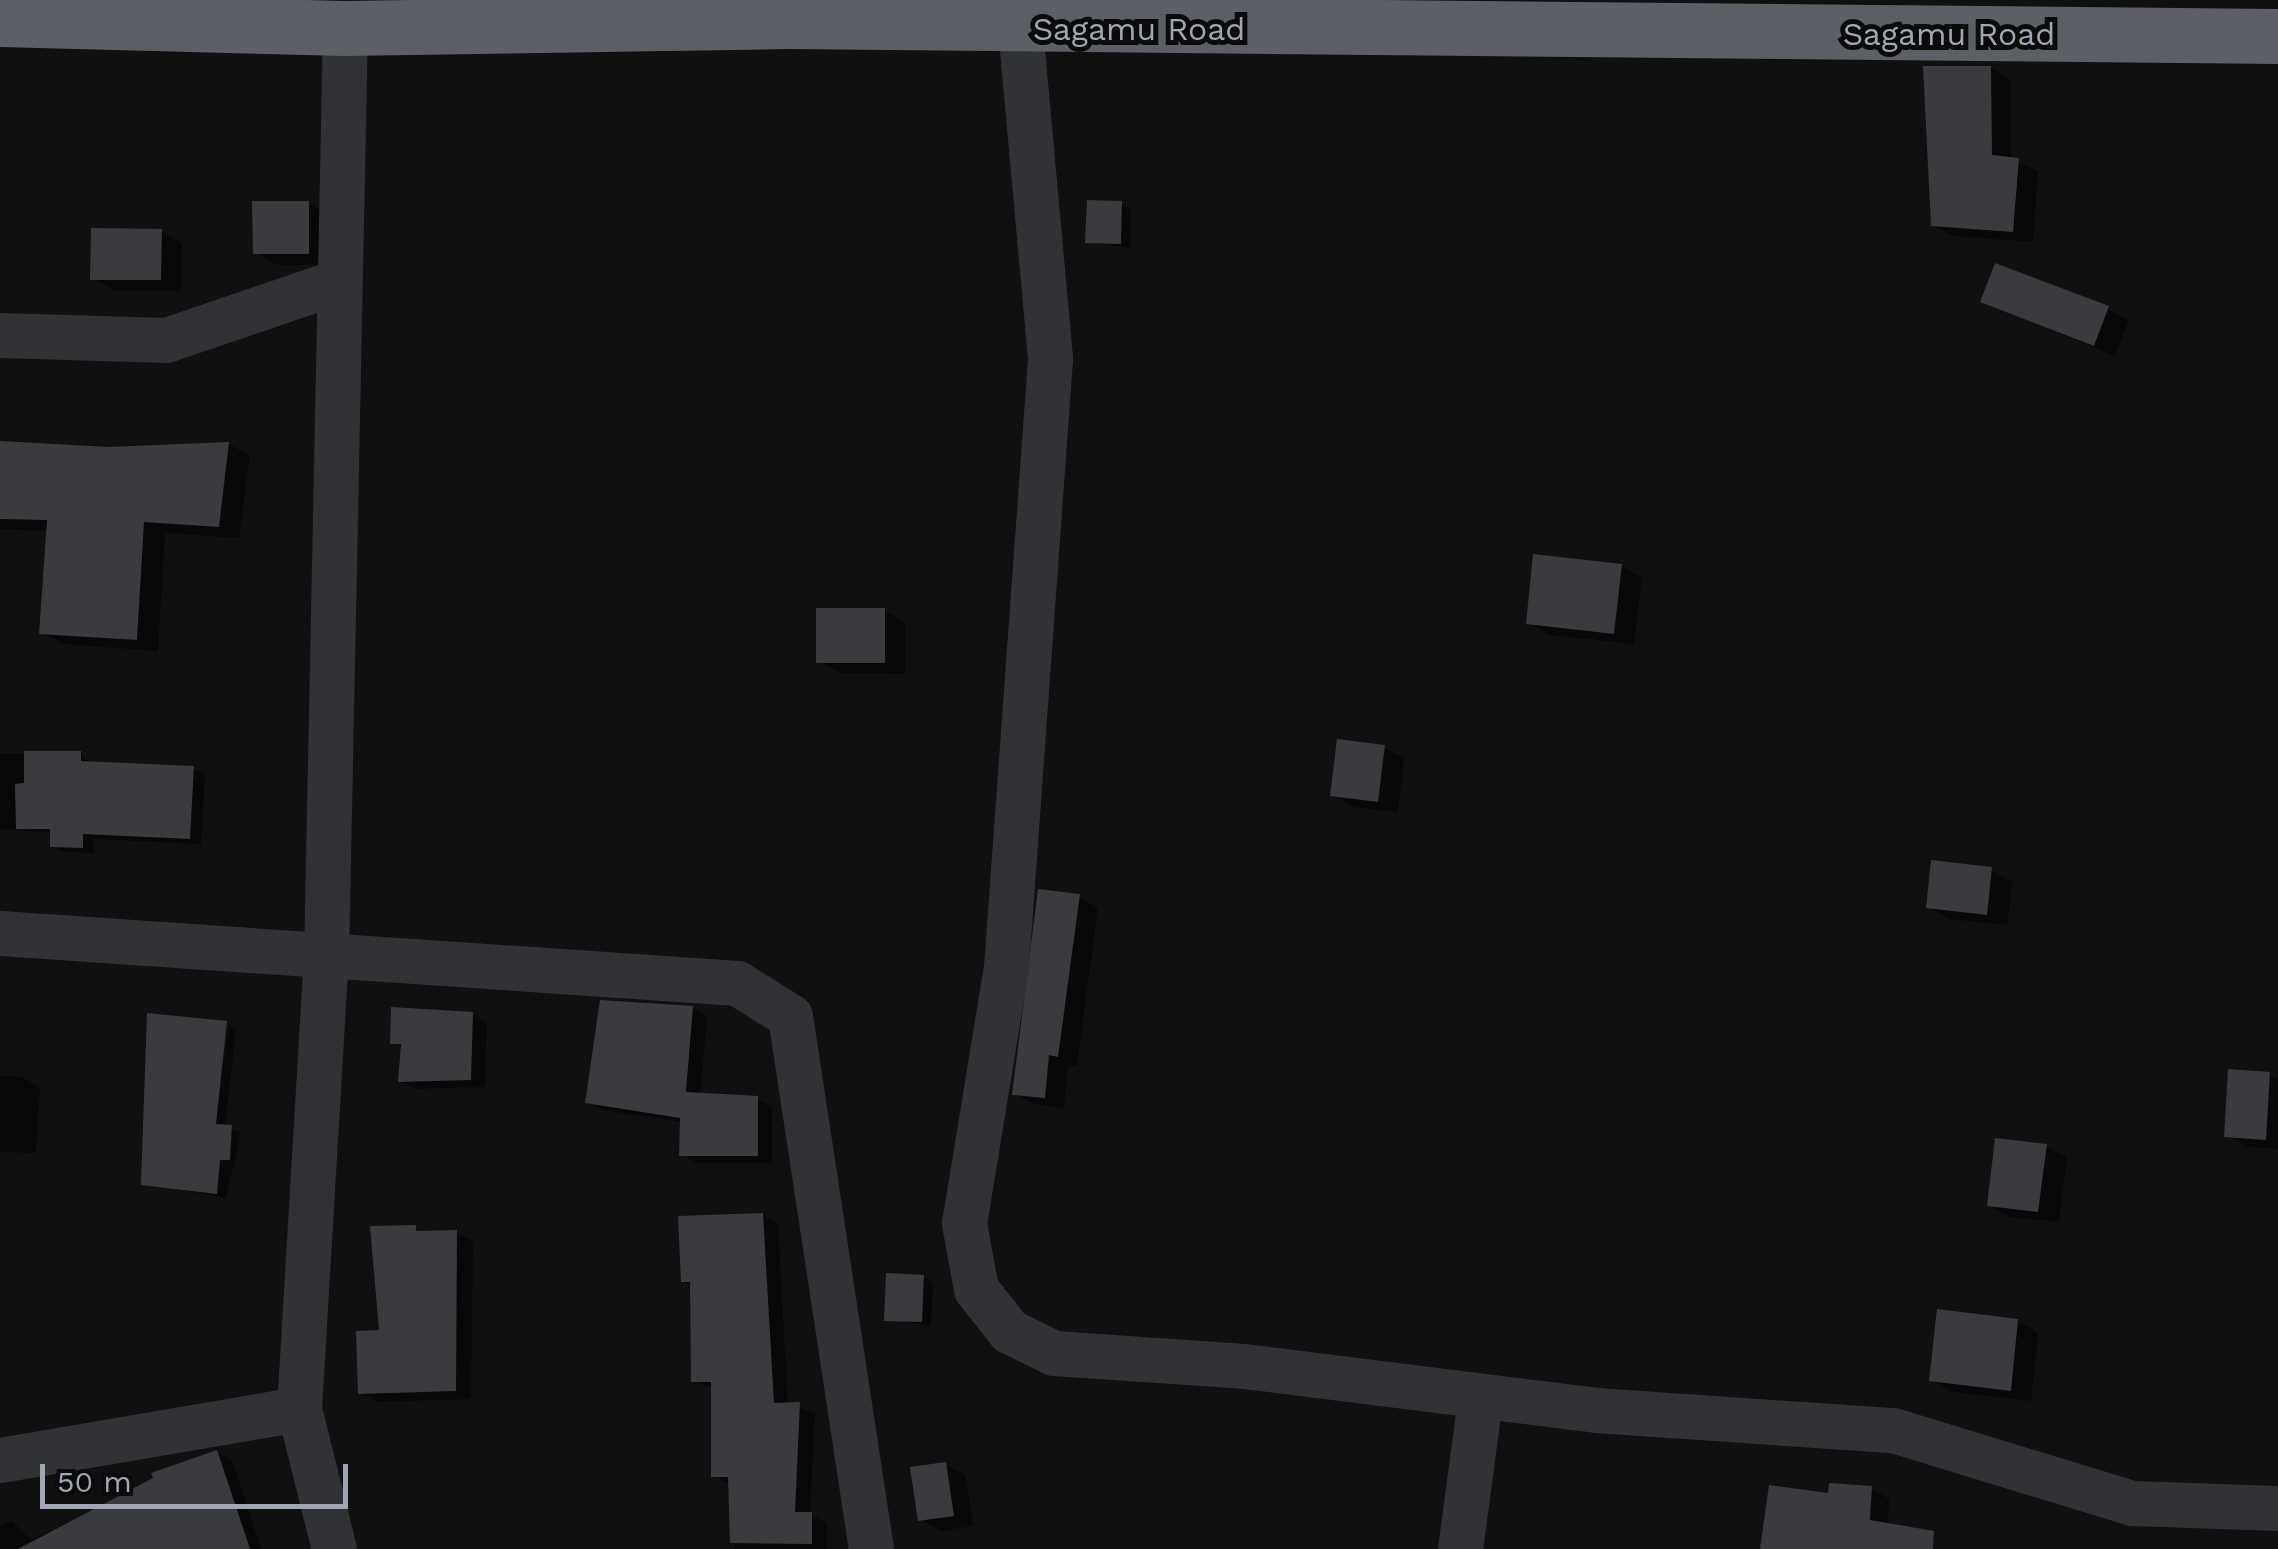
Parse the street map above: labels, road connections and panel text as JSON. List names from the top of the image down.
{
  "streets": {
    "highway": ["Sagamu Road"]
  },
  "scale_bar": "50 m"
}
